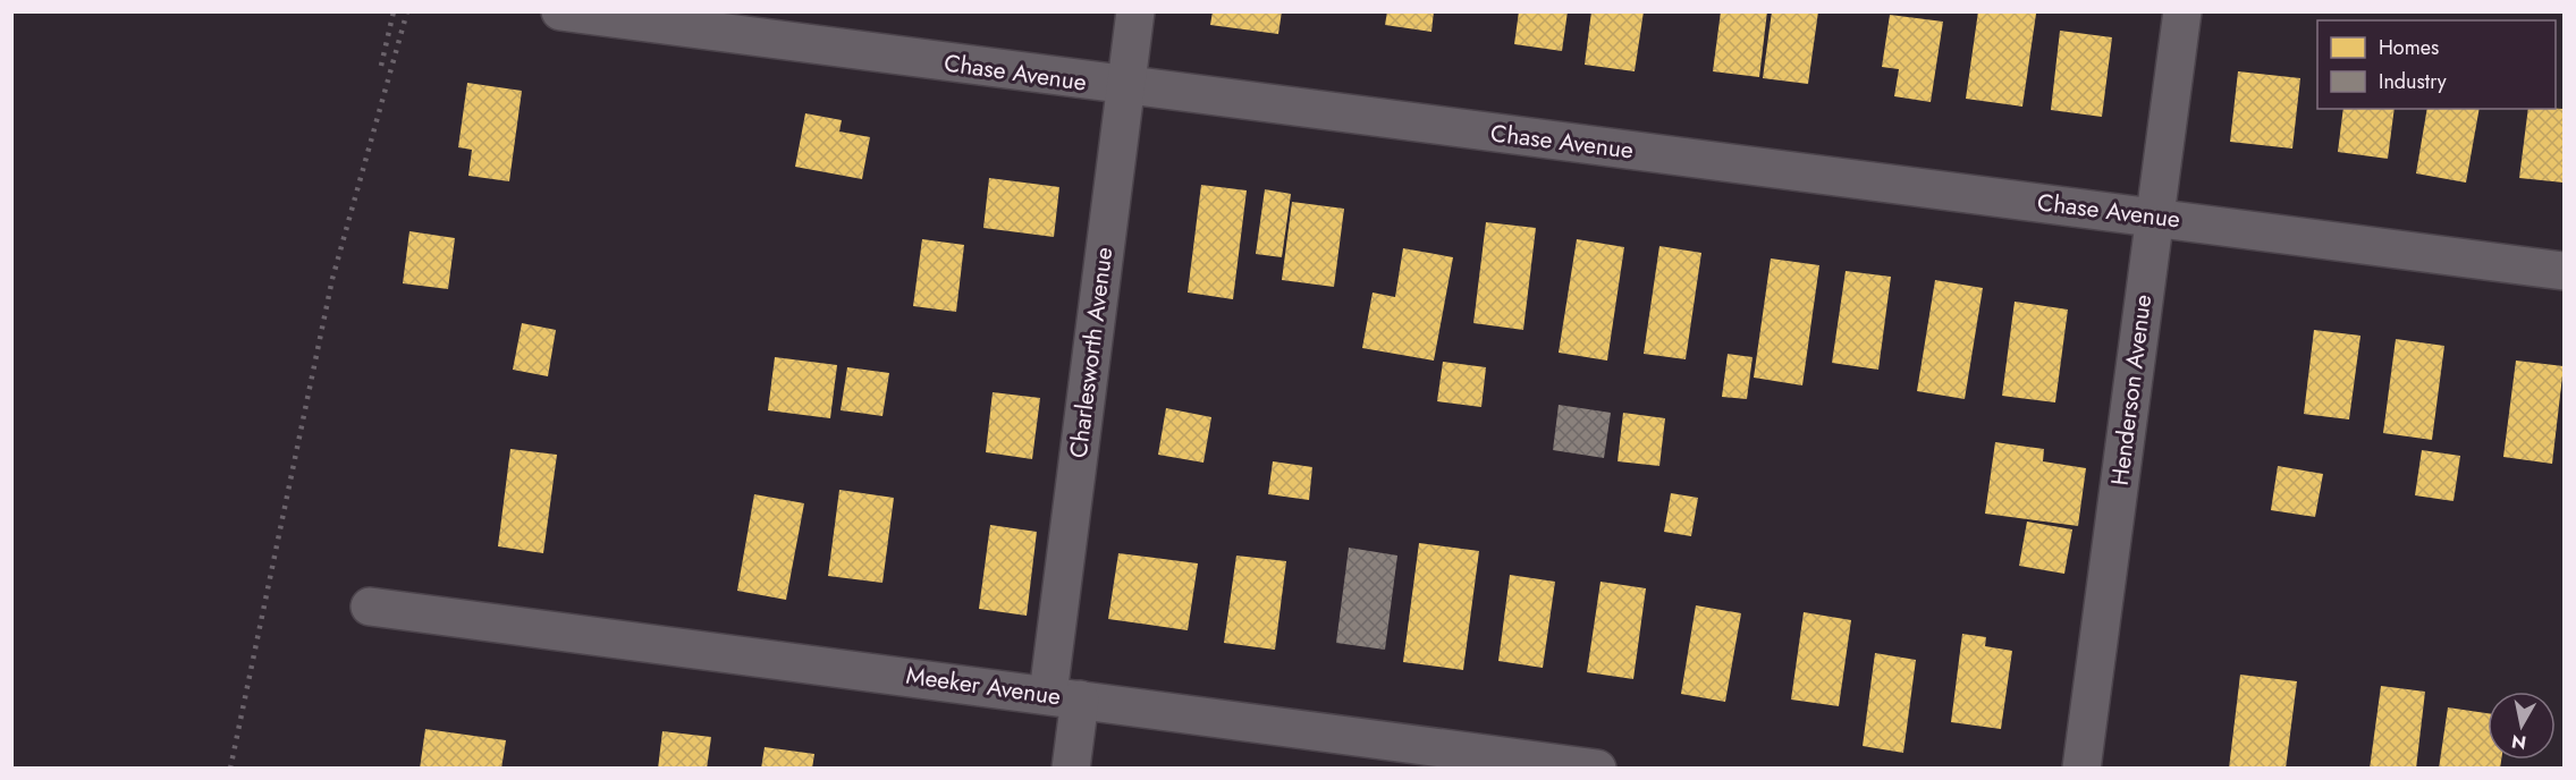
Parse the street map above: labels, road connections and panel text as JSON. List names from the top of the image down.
{
  "streets": {
    "street": [
      "Chase Avenue",
      "Charlesworth Avenue",
      "Henderson Avenue",
      "Meeker Avenue"
    ]
  },
  "crossings": [
    ["Chase Avenue", "Charlesworth Avenue"],
    ["Chase Avenue", "Henderson Avenue"],
    ["Charlesworth Avenue", "Meeker Avenue"]
  ],
  "legend": ["Homes", "Industry"],
  "north": "bottom"
}
